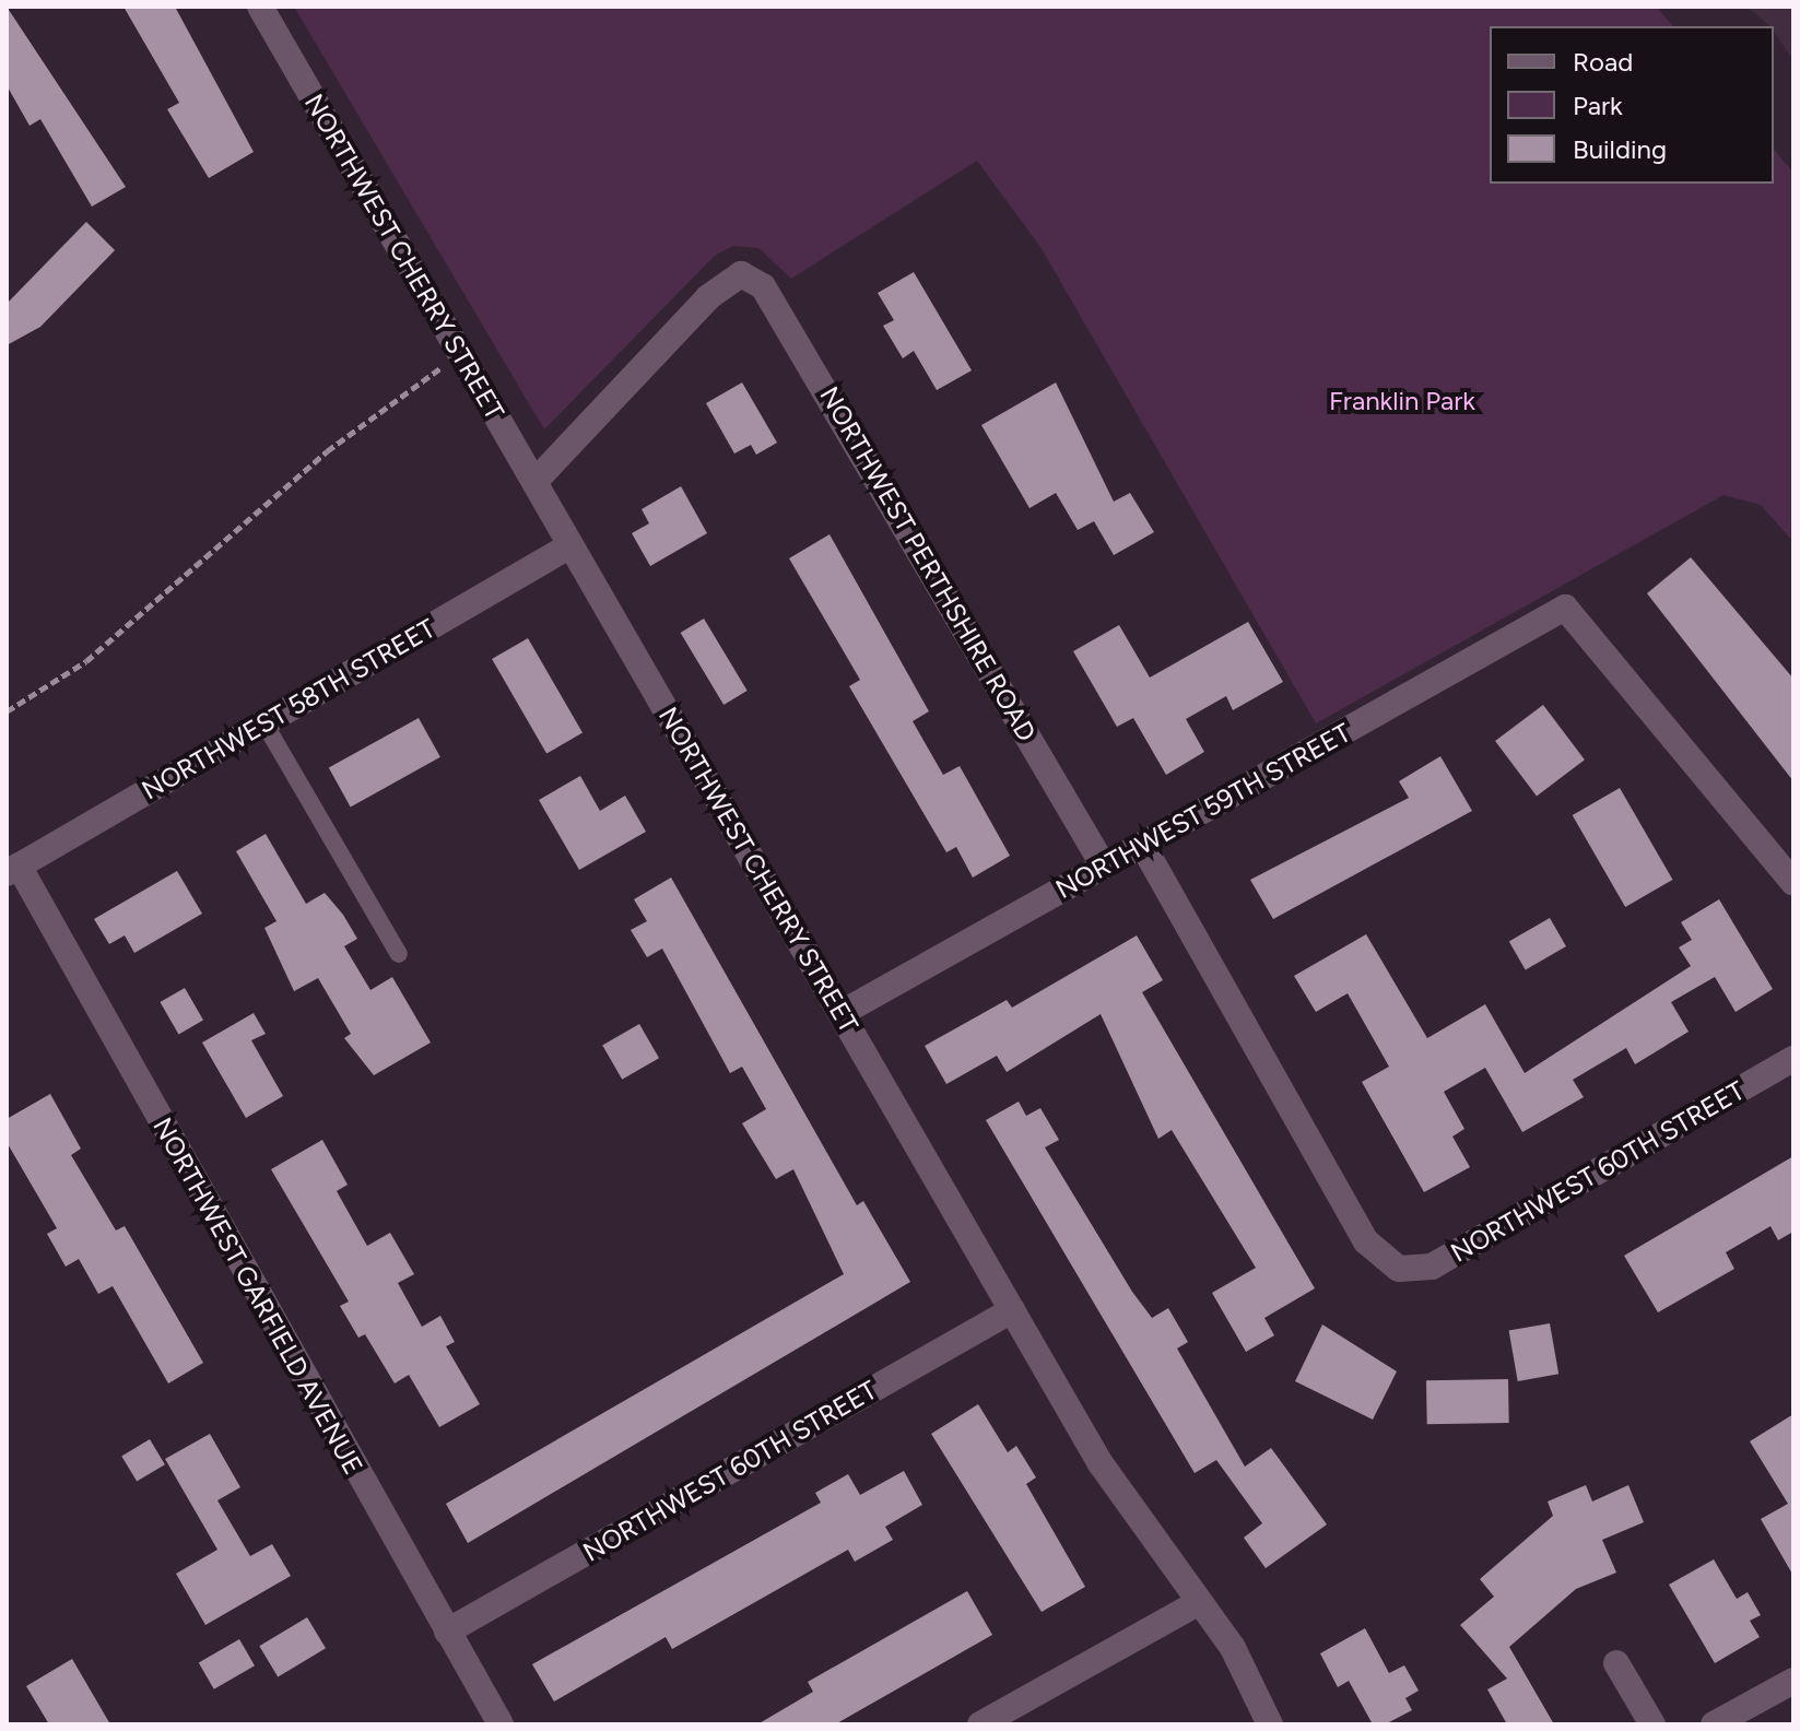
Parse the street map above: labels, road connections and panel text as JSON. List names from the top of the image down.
{
  "streets": {
    "street": [
      "NORTHWEST CHERRY STREET",
      "NORTHWEST PERTHSHIRE ROAD",
      "NORTHWEST 58TH STREET",
      "NORTHWEST 59TH STREET",
      "NORTHWEST 60TH STREET",
      "NORTHWEST GARFIELD AVENUE"
    ]
  },
  "crossings": [
    ["NORTHWEST CHERRY STREET", "NORTHWEST PERTHSHIRE ROAD"],
    ["NORTHWEST CHERRY STREET", "NORTHWEST 58TH STREET"],
    ["NORTHWEST CHERRY STREET", "NORTHWEST 59TH STREET"],
    ["NORTHWEST CHERRY STREET", "NORTHWEST 60TH STREET"],
    ["NORTHWEST PERTHSHIRE ROAD", "NORTHWEST 59TH STREET"],
    ["NORTHWEST 58TH STREET", "NORTHWEST GARFIELD AVENUE"],
    ["NORTHWEST 59TH STREET", "NORTHWEST 60TH STREET"],
    ["NORTHWEST 60TH STREET", "NORTHWEST GARFIELD AVENUE"]
  ],
  "parks": ["Franklin Park"],
  "legend": ["Road", "Park", "Building"]
}
